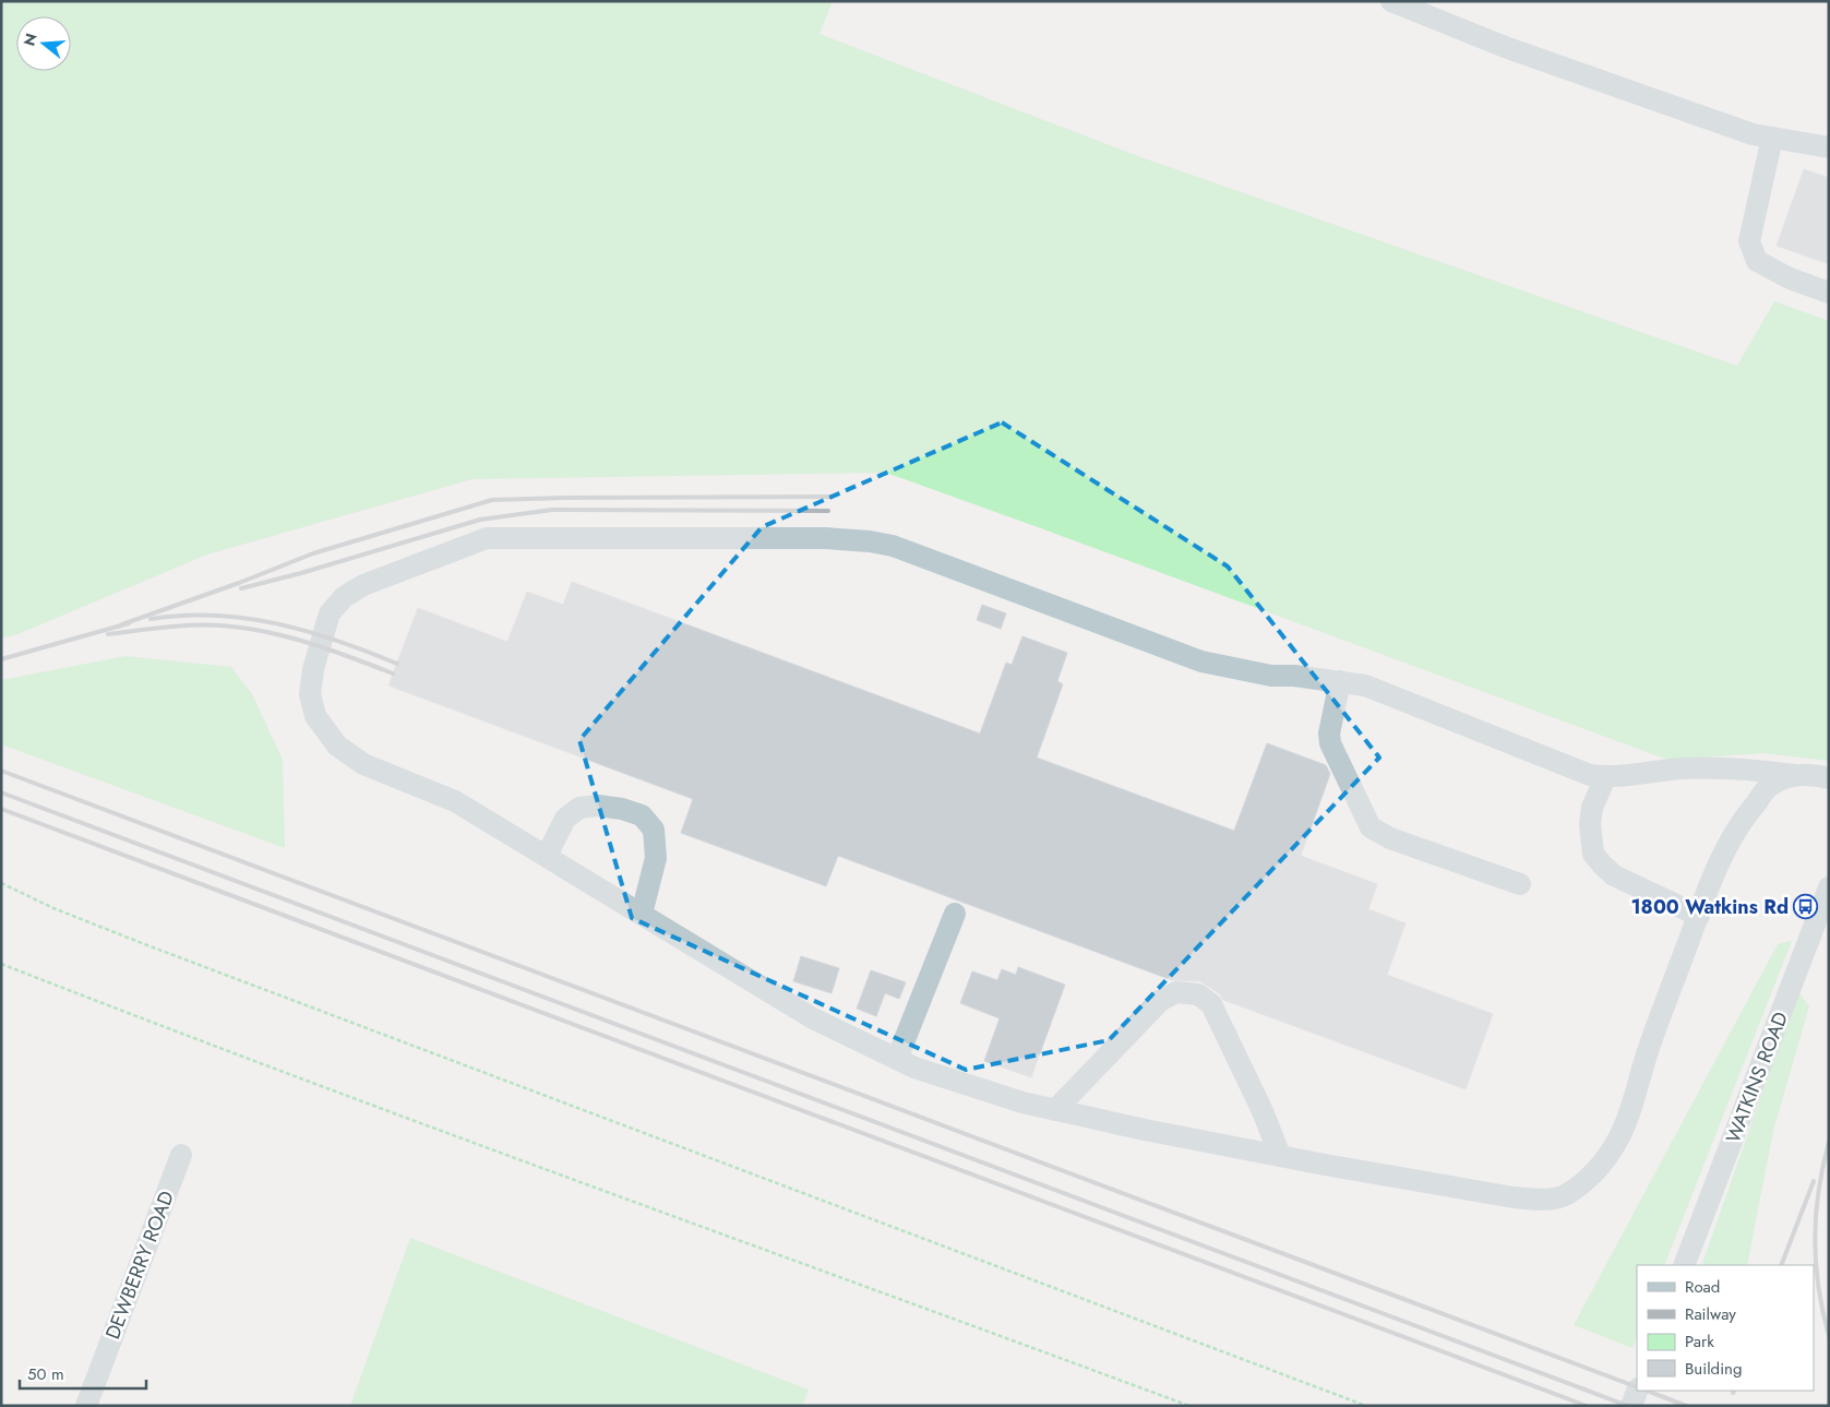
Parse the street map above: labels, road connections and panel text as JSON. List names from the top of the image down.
{
  "streets": {
    "street": ["WATKINS ROAD", "DEWBERRY ROAD"]
  },
  "places": {
    "bus stop": ["1800 Watkins Rd"]
  },
  "legend": [
    "Road",
    "Railway",
    "Park",
    "Building"
  ],
  "scale_bar": "50 m",
  "north": "left"
}
